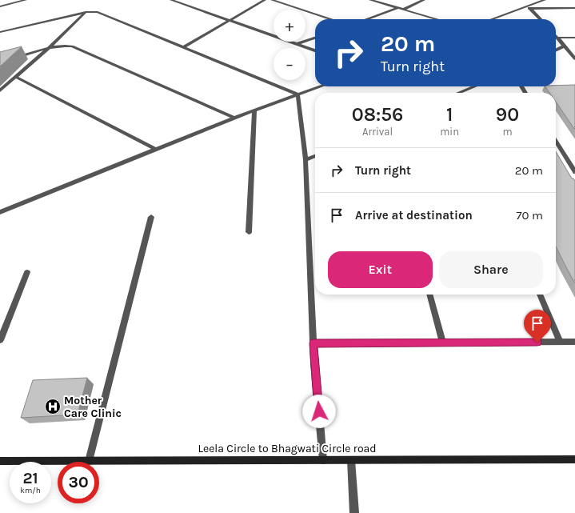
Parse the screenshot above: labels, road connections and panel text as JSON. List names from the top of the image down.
{
  "streets": {
    "street": ["Leela Circle to Bhagwati Circle road"]
  },
  "places": {
    "hospital": ["Mother Care Clinic"]
  },
  "page": {
    "map_buttons": ["+", "−"],
    "turn": ["20 m", "Turn right"],
    "eta": [
      "08:56",
      "Arrival",
      "1",
      "min",
      "90",
      "m"
    ],
    "list": [
      {
        "name": "Turn right",
        "value": "20 m"
      },
      {
        "name": "Arrive at destination",
        "value": "70 m"
      }
    ],
    "buttons": ["Exit", "Share"],
    "speed": "21 km/h",
    "limit": "30"
  }
}
